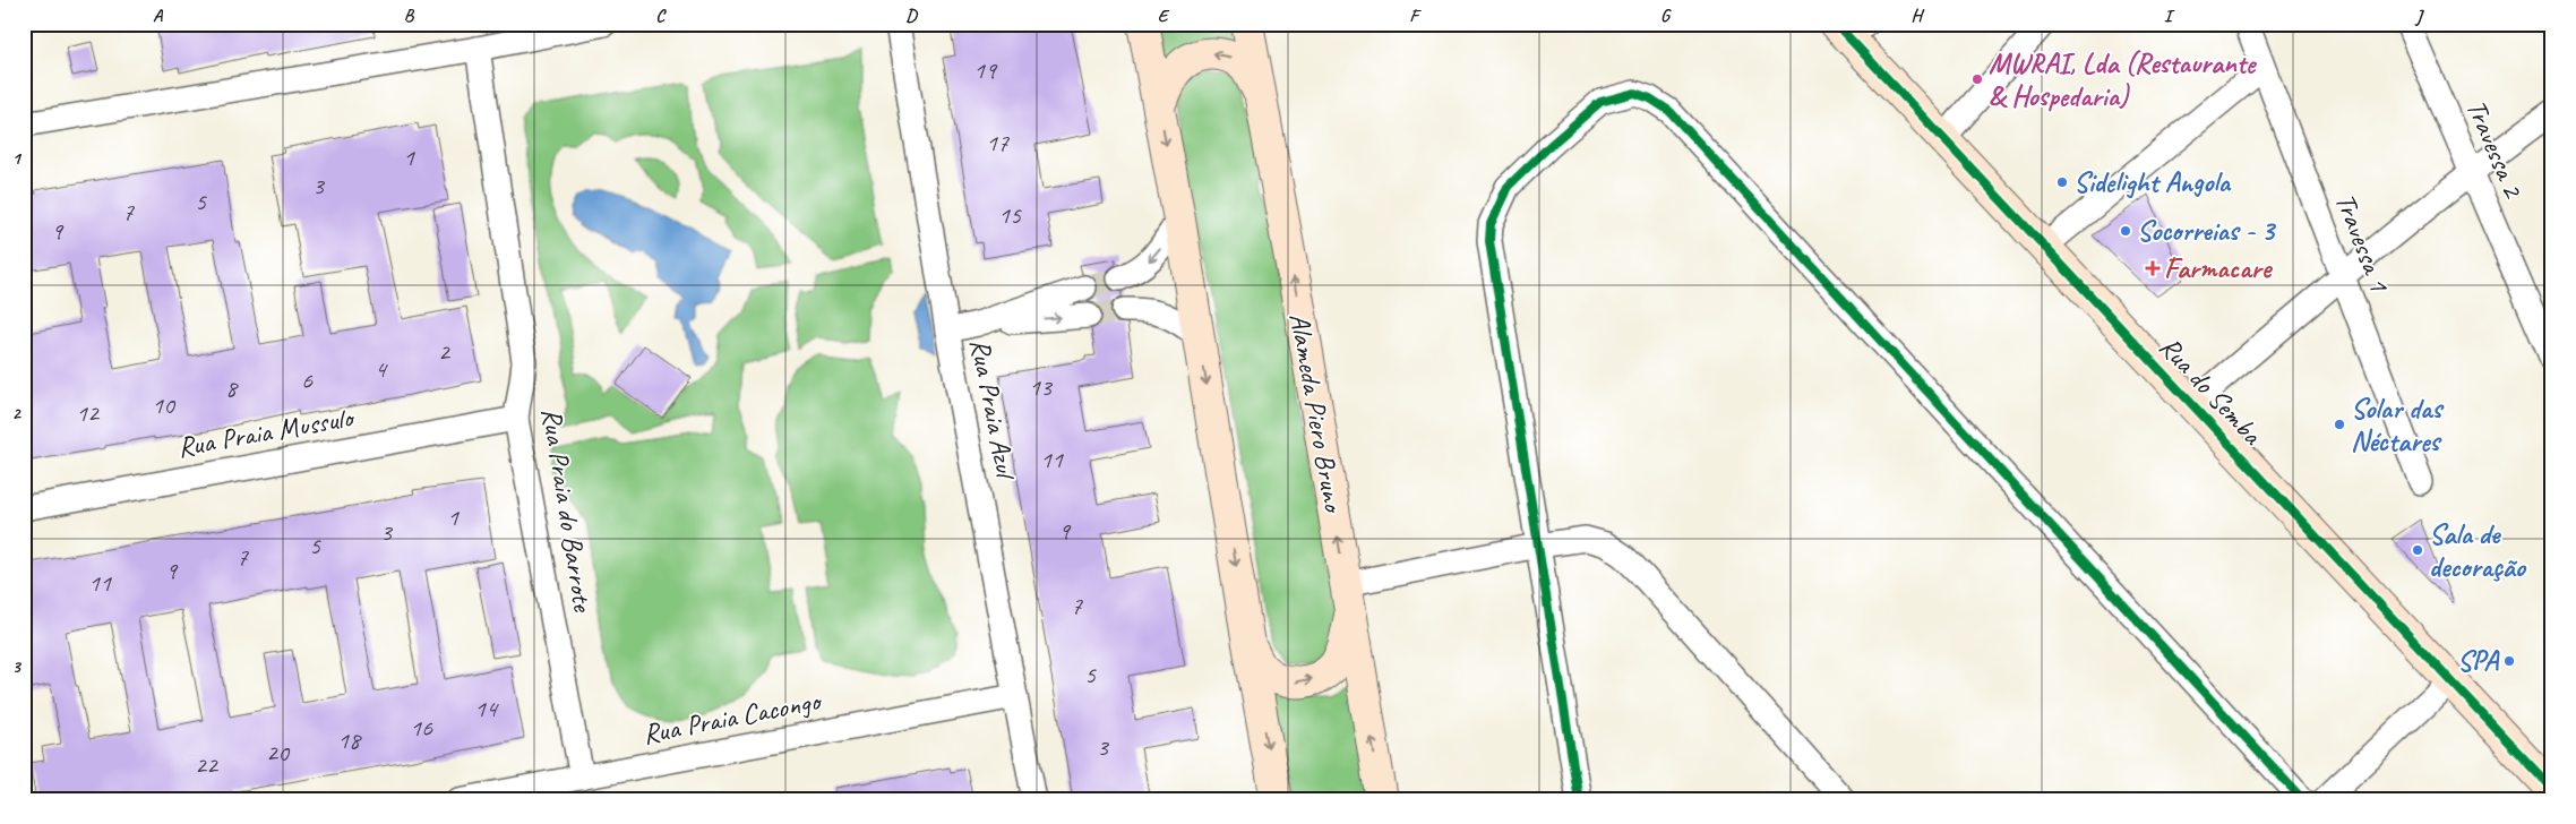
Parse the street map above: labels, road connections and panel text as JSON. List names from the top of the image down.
{
  "streets": {
    "street": [
      "Travessa 2",
      "Travessa 1",
      "Rua do Semba",
      "Rua Praia Azul",
      "Alameda Piero Bruno",
      "Rua Praia Mussulo",
      "Rua Praia do Barrote",
      "Rua Praia Cacongo"
    ]
  },
  "crossings": [
    ["Rua Praia Azul", "Rua Praia Cacongo"],
    ["Rua Praia Mussulo", "Rua Praia do Barrote"],
    ["Rua Praia do Barrote", "Rua Praia Cacongo"]
  ],
  "places": {
    "other": [
      "MWRAI, Lda (Restaurante & Hospedaria)",
      "Sidelight Angola",
      "Socorreias - 3",
      "Solar das Néctares",
      "Sala de decoração",
      "SPA"
    ],
    "health": ["Farmacare"]
  },
  "house_numbers": [
    "19",
    "17",
    "1",
    "3",
    "5",
    "7",
    "15",
    "9",
    "2",
    "4",
    "6",
    "13",
    "8",
    "10",
    "12",
    "11",
    "1",
    "9",
    "3",
    "5",
    "7",
    "9",
    "11",
    "7",
    "5",
    "14",
    "16",
    "18",
    "3",
    "20",
    "22"
  ],
  "grid": {
    "columns": [
      "A",
      "B",
      "C",
      "D",
      "E",
      "F",
      "G",
      "H",
      "I",
      "J"
    ],
    "rows": ["1", "2", "3"]
  }
}
